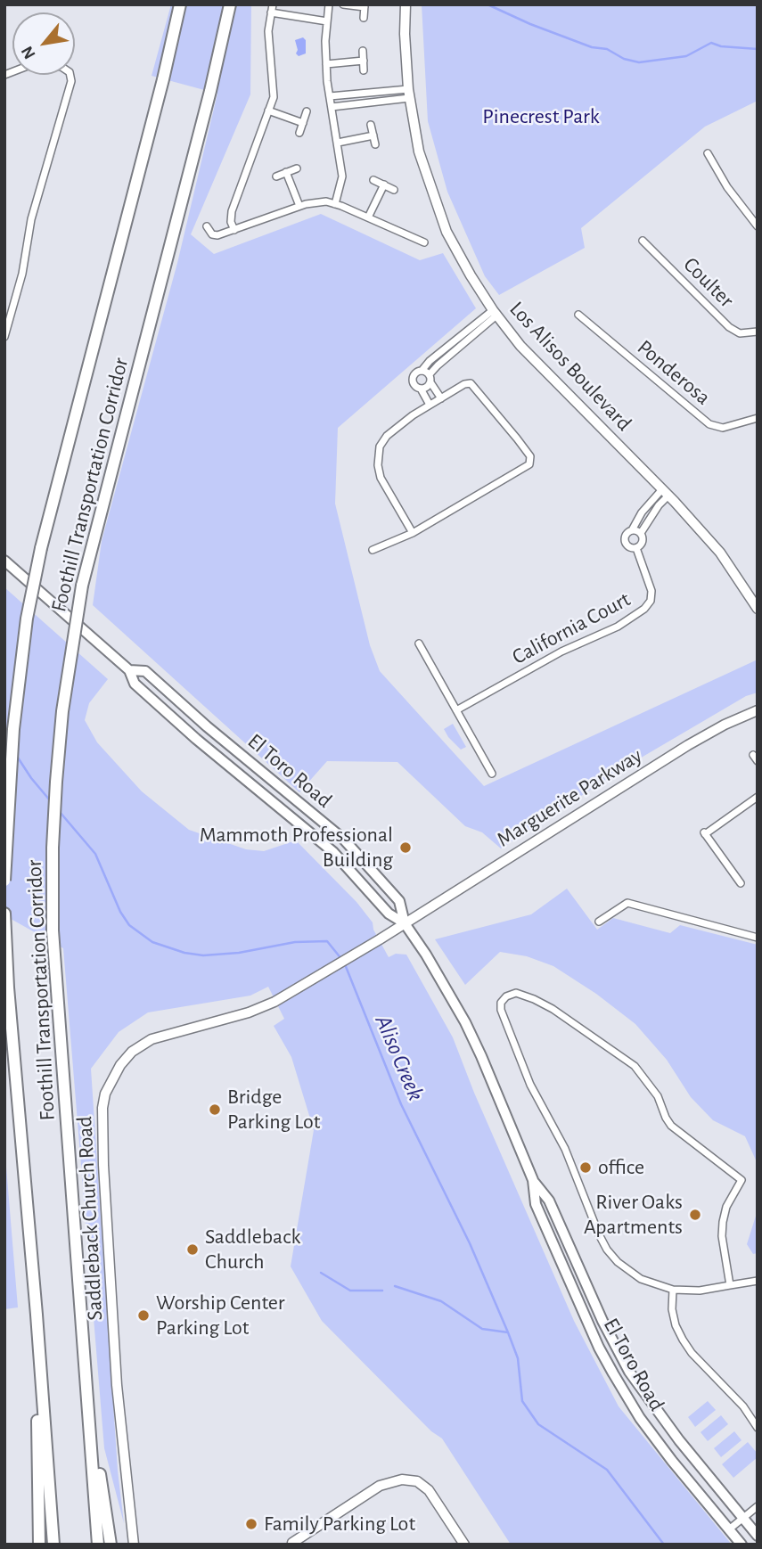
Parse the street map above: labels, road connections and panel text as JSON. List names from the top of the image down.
{
  "streets": {
    "highway": ["Foothill Transportation Corridor"],
    "main road": [
      "Los Alisos Boulevard",
      "El Toro Road",
      "Marguerite Parkway",
      "Saddleback Church Road"
    ],
    "street": ["Coulter", "Ponderosa", "California Court"]
  },
  "crossings": [
    ["El Toro Road", "Marguerite Parkway"],
    ["El Toro Road", "Saddleback Church Road"],
    ["Marguerite Parkway", "Saddleback Church Road"]
  ],
  "water": ["Aliso Creek"],
  "parks": ["Pinecrest Park"],
  "places": [
    "Mammoth Professional Building",
    "Bridge Parking Lot",
    "office",
    "River Oaks Apartments",
    "Saddleback Church",
    "Worship Center Parking Lot",
    "Family Parking Lot"
  ],
  "north": "bottom left"
}
